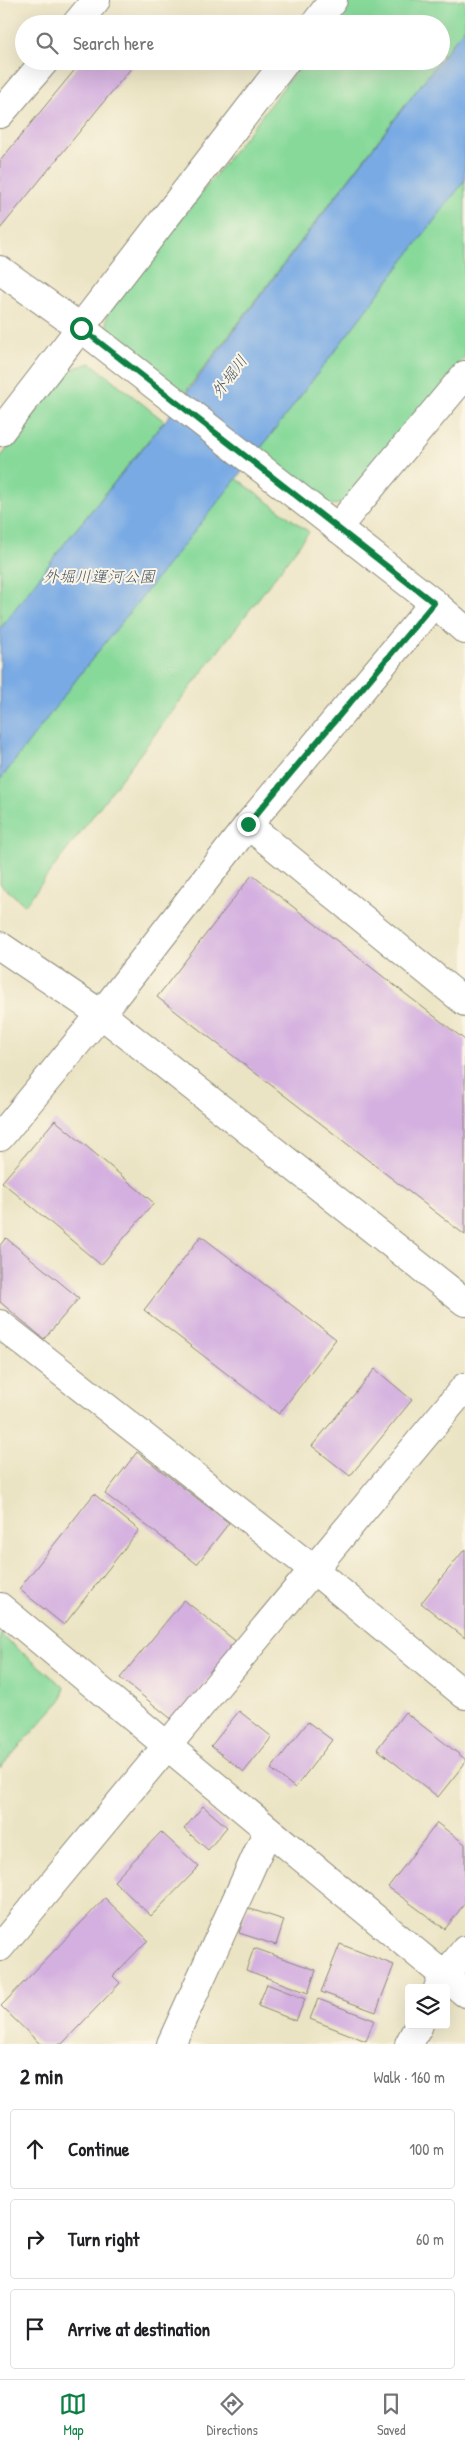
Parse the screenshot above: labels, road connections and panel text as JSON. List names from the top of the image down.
{
  "water": ["外堀川", "外堀川運河公園"],
  "page": {
    "search": "Search here",
    "heading": ["2 min", "Walk · 160 m"],
    "list": [
      ["Continue", "100 m"],
      ["Turn right", "60 m"],
      "Arrive at destination"
    ],
    "nav": ["Map", "Directions", "Saved"]
  }
}
